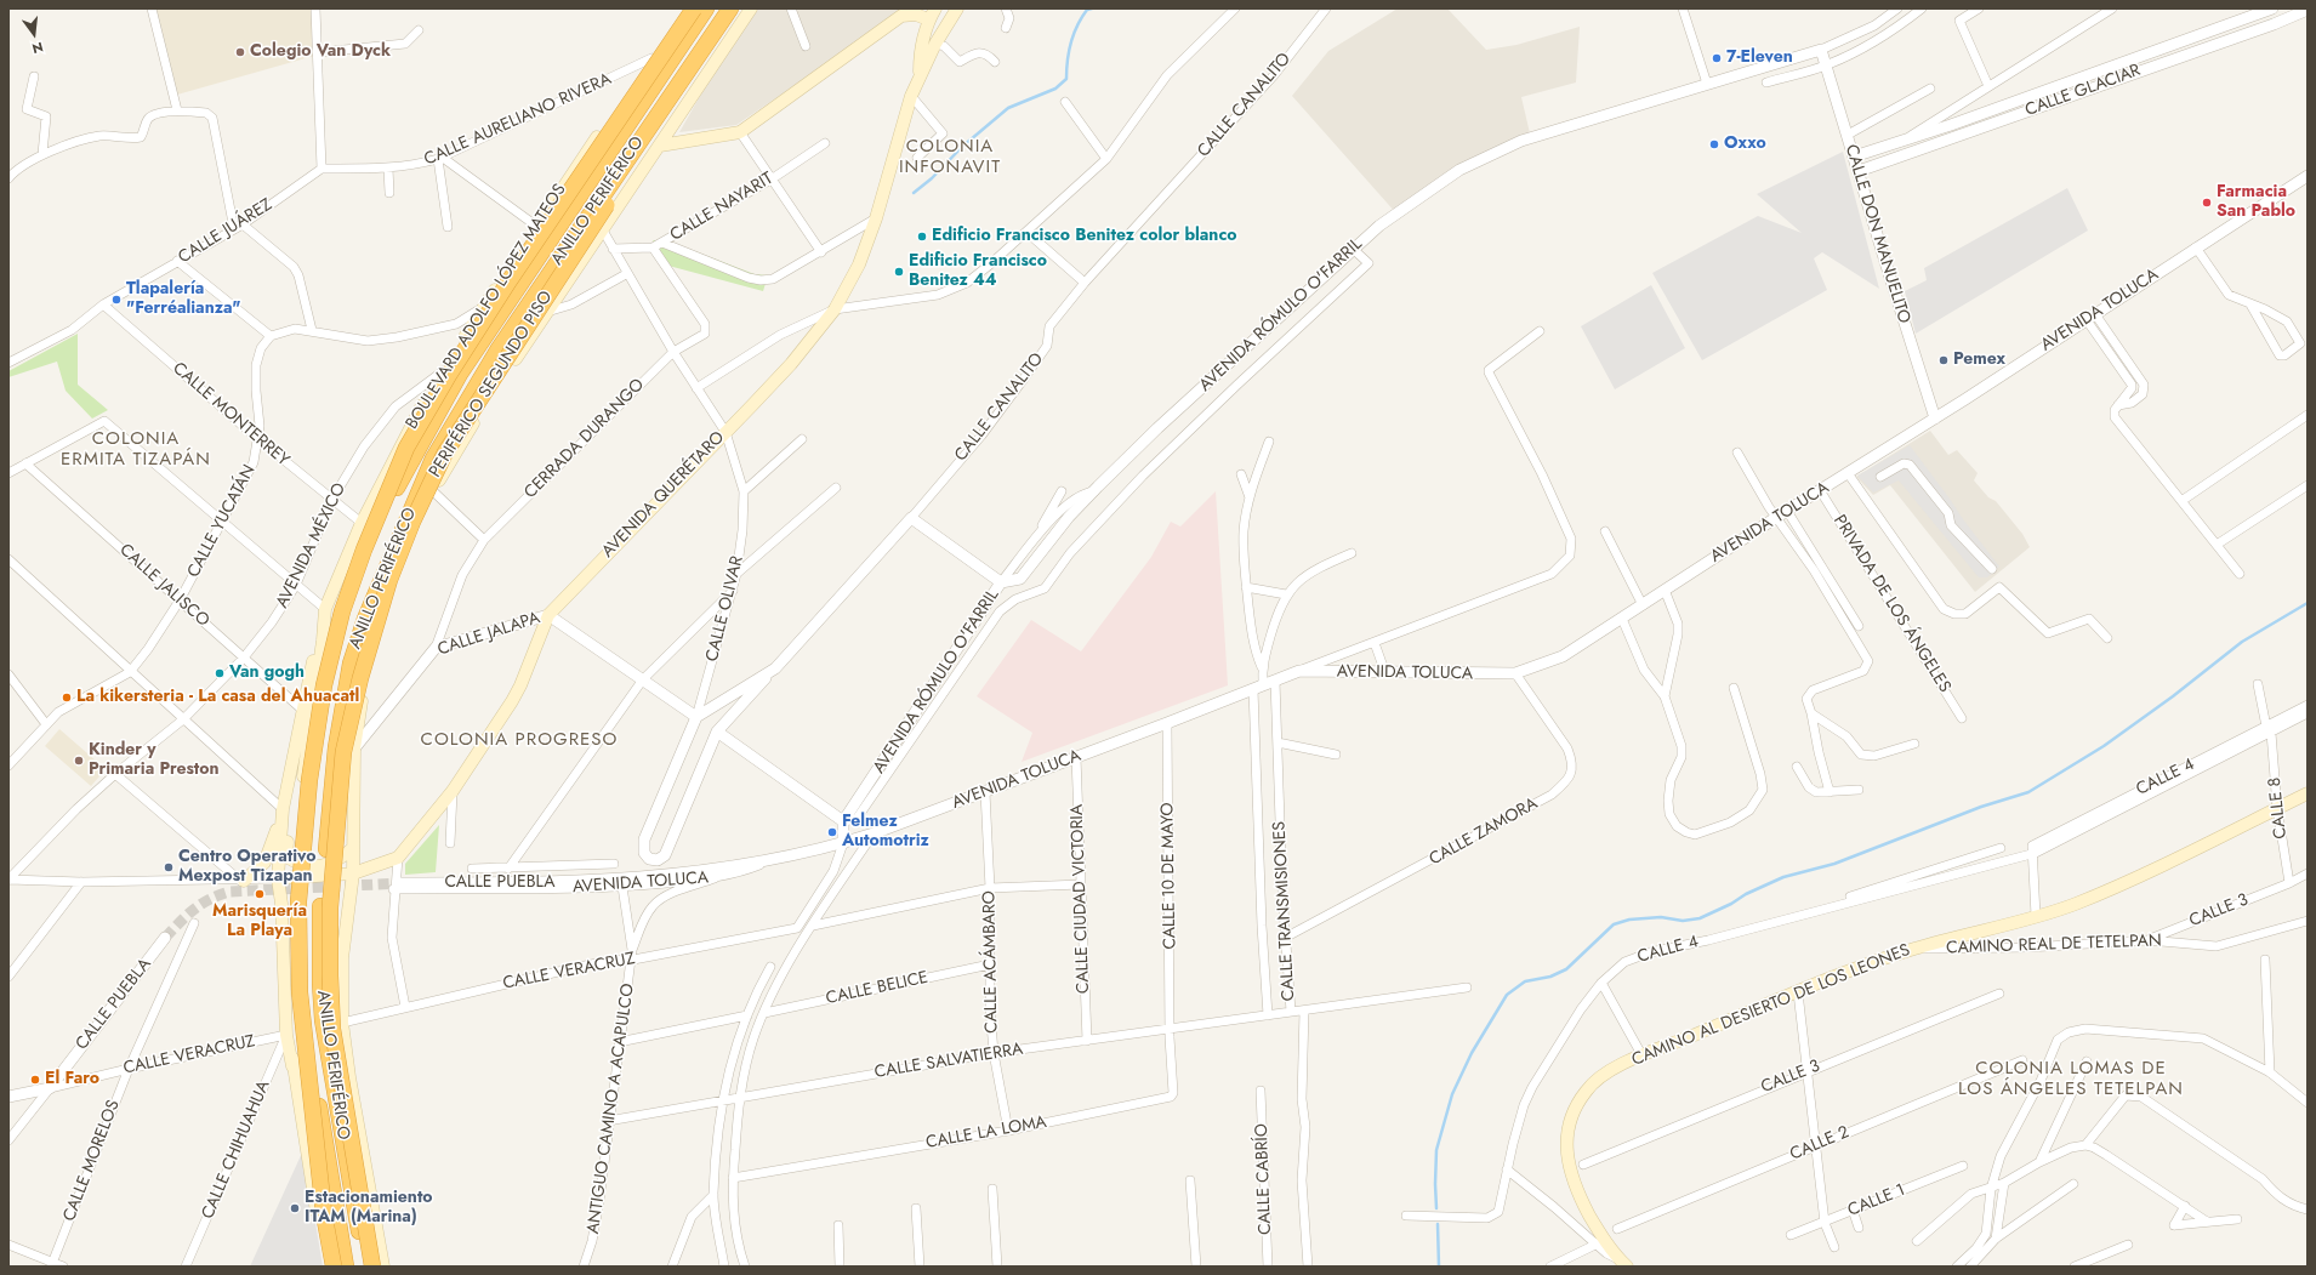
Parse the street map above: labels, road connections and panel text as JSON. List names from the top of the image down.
{
  "streets": {
    "highway": ["ANILLO PERIFÉRICO", "PERIFÉRICO SEGUNDO PISO"],
    "main road": ["BOULEVARD ADOLFO LÓPEZ MATEOS", "AVENIDA QUERÉTARO", "CAMINO AL DESIERTO DE LOS LEONES"],
    "street": [
      "CALLE GLACIAR",
      "CALLE CANALITO",
      "CALLE AURELIANO RIVERA",
      "CALLE NAYARIT",
      "CALLE JUÁREZ",
      "CALLE DON MANUELITO",
      "AVENIDA TOLUCA",
      "AVENIDA RÓMULO O'FARRIL",
      "CALLE MONTERREY",
      "CERRADA DURANGO",
      "CALLE YUCATÁN",
      "AVENIDA MÉXICO",
      "CALLE JALISCO",
      "PRIVADA DE LOS ÁNGELES",
      "CALLE OLIVAR",
      "CALLE JALAPA",
      "CALLE 4",
      "CALLE 8",
      "CALLE ZAMORA",
      "CALLE 10 DE MAYO",
      "CALLE PUEBLA",
      "CALLE CIUDAD VICTORIA",
      "CALLE TRANSMISIONES",
      "CALLE 3",
      "CAMINO REAL DE TETELPAN",
      "CALLE ACÁMBARO",
      "CALLE VERACRUZ",
      "CALLE BELICE",
      "CALLE SALVATIERRA",
      "ANTIGUO CAMINO A ACAPULCO",
      "CALLE LA LOMA",
      "CALLE 2",
      "CALLE CHIHUAHUA",
      "CALLE MORELOS",
      "CALLE CABRÍO",
      "CALLE 1"
    ]
  },
  "crossings": [
    ["CALLE GLACIAR", "CALLE DON MANUELITO"],
    ["CALLE CANALITO", "CALLE OLIVAR"],
    ["CALLE CANALITO", "CALLE JALAPA"],
    ["CALLE AURELIANO RIVERA", "CALLE JUÁREZ"],
    ["CALLE AURELIANO RIVERA", "BOULEVARD ADOLFO LÓPEZ MATEOS"],
    ["ANILLO PERIFÉRICO", "BOULEVARD ADOLFO LÓPEZ MATEOS"],
    ["CALLE NAYARIT", "CERRADA DURANGO"],
    ["CALLE NAYARIT", "CALLE OLIVAR"],
    ["CALLE JUÁREZ", "CALLE MONTERREY"],
    ["CALLE DON MANUELITO", "AVENIDA TOLUCA"],
    ["CALLE DON MANUELITO", "AVENIDA RÓMULO O'FARRIL"],
    ["BOULEVARD ADOLFO LÓPEZ MATEOS", "CALLE MONTERREY"],
    ["BOULEVARD ADOLFO LÓPEZ MATEOS", "AVENIDA MÉXICO"],
    ["AVENIDA TOLUCA", "PRIVADA DE LOS ÁNGELES"],
    ["AVENIDA TOLUCA", "CALLE ZAMORA"],
    ["AVENIDA TOLUCA", "CALLE 10 DE MAYO"],
    ["AVENIDA TOLUCA", "CALLE PUEBLA"],
    ["AVENIDA TOLUCA", "CALLE CIUDAD VICTORIA"],
    ["AVENIDA TOLUCA", "CALLE TRANSMISIONES"],
    ["AVENIDA TOLUCA", "CALLE ACÁMBARO"],
    ["AVENIDA TOLUCA", "CALLE VERACRUZ"],
    ["AVENIDA TOLUCA", "ANTIGUO CAMINO A ACAPULCO"],
    ["CALLE MONTERREY", "CALLE YUCATÁN"],
    ["CALLE MONTERREY", "AVENIDA MÉXICO"],
    ["CERRADA DURANGO", "CALLE OLIVAR"],
    ["CERRADA DURANGO", "CALLE JALAPA"],
    ["AVENIDA QUERÉTARO", "CALLE OLIVAR"],
    ["AVENIDA QUERÉTARO", "CALLE JALAPA"],
    ["CALLE YUCATÁN", "CALLE JALISCO"],
    ["AVENIDA MÉXICO", "CALLE JALISCO"],
    ["CALLE OLIVAR", "CALLE JALAPA"],
    ["CALLE 4", "CALLE 8"],
    ["CALLE 8", "CALLE 3"],
    ["CALLE 8", "CAMINO AL DESIERTO DE LOS LEONES"],
    ["CALLE ZAMORA", "CALLE TRANSMISIONES"],
    ["CALLE 10 DE MAYO", "CALLE SALVATIERRA"],
    ["CALLE 10 DE MAYO", "CALLE LA LOMA"],
    ["CALLE PUEBLA", "CALLE VERACRUZ"],
    ["CALLE CIUDAD VICTORIA", "CALLE SALVATIERRA"],
    ["CALLE TRANSMISIONES", "CALLE SALVATIERRA"],
    ["CALLE 3", "CAMINO REAL DE TETELPAN"],
    ["CAMINO REAL DE TETELPAN", "CAMINO AL DESIERTO DE LOS LEONES"],
    ["CALLE ACÁMBARO", "CALLE BELICE"],
    ["CALLE ACÁMBARO", "CALLE SALVATIERRA"],
    ["CALLE ACÁMBARO", "CALLE LA LOMA"],
    ["CALLE VERACRUZ", "ANTIGUO CAMINO A ACAPULCO"],
    ["CALLE VERACRUZ", "CALLE CHIHUAHUA"],
    ["CALLE VERACRUZ", "CALLE MORELOS"],
    ["CALLE SALVATIERRA", "ANTIGUO CAMINO A ACAPULCO"],
    ["CALLE SALVATIERRA", "CALLE LA LOMA"]
  ],
  "districts": [
    "COLONIA INFONAVIT",
    "COLONIA ERMITA TIZAPÁN",
    "COLONIA PROGRESO",
    "COLONIA LOMAS DE LOS ÁNGELES TETELPAN"
  ],
  "places": [
    "Colegio Van Dyck",
    "7-Eleven",
    "Oxxo",
    "Farmacia San Pablo",
    "Edificio Francisco Benitez color blanco",
    "Edificio Francisco Benitez 44",
    "Tlapalería \"Ferréalianza\"",
    "Pemex",
    "Van gogh",
    "La kikersteria - La casa del Ahuacatl",
    "Kinder y Primaria Preston",
    "Felmez Automotriz",
    "Centro Operativo Mexpost Tizapan",
    "Marisquería La Playa",
    "El Faro",
    "Estacionamiento ITAM (Marina)"
  ],
  "north": "bottom"
}
